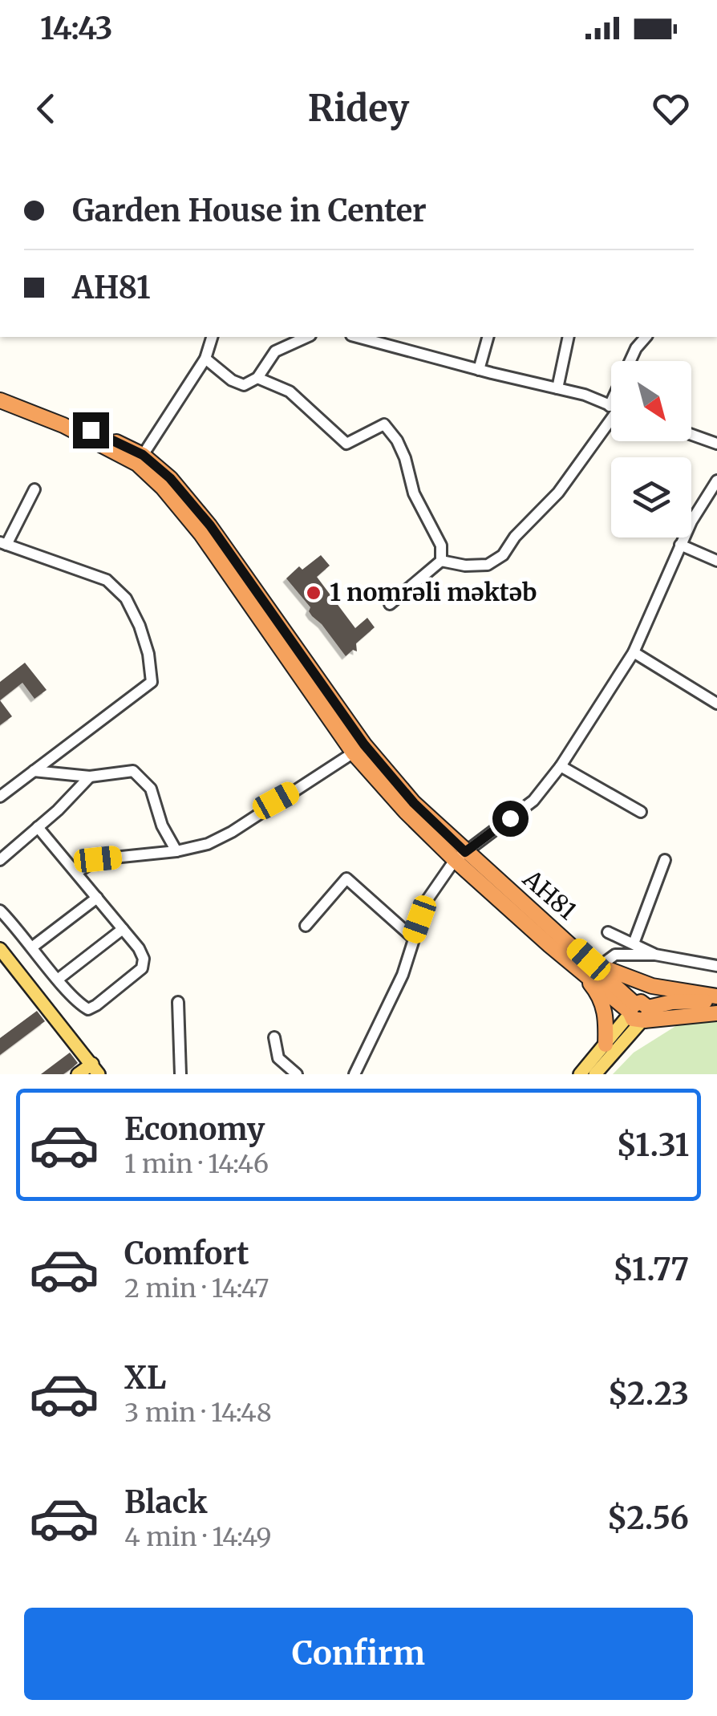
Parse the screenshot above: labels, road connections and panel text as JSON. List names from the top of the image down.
{
  "streets": {
    "highway": ["AH81"]
  },
  "places": ["1 nomrəli məktəb"],
  "north": "bottom right",
  "page": {
    "status": "14:43",
    "header": "Ridey",
    "banner": ["Garden House in Center", "AH81"],
    "list": [
      {
        "name": "Economy",
        "note": "1 min · 14:46",
        "value": "$1.31"
      },
      {
        "name": "Comfort",
        "note": "2 min · 14:47",
        "value": "$1.77"
      },
      {
        "name": "XL",
        "note": "3 min · 14:48",
        "value": "$2.23"
      },
      {
        "name": "Black",
        "note": "4 min · 14:49",
        "value": "$2.56"
      }
    ],
    "buttons": "Confirm"
  }
}
